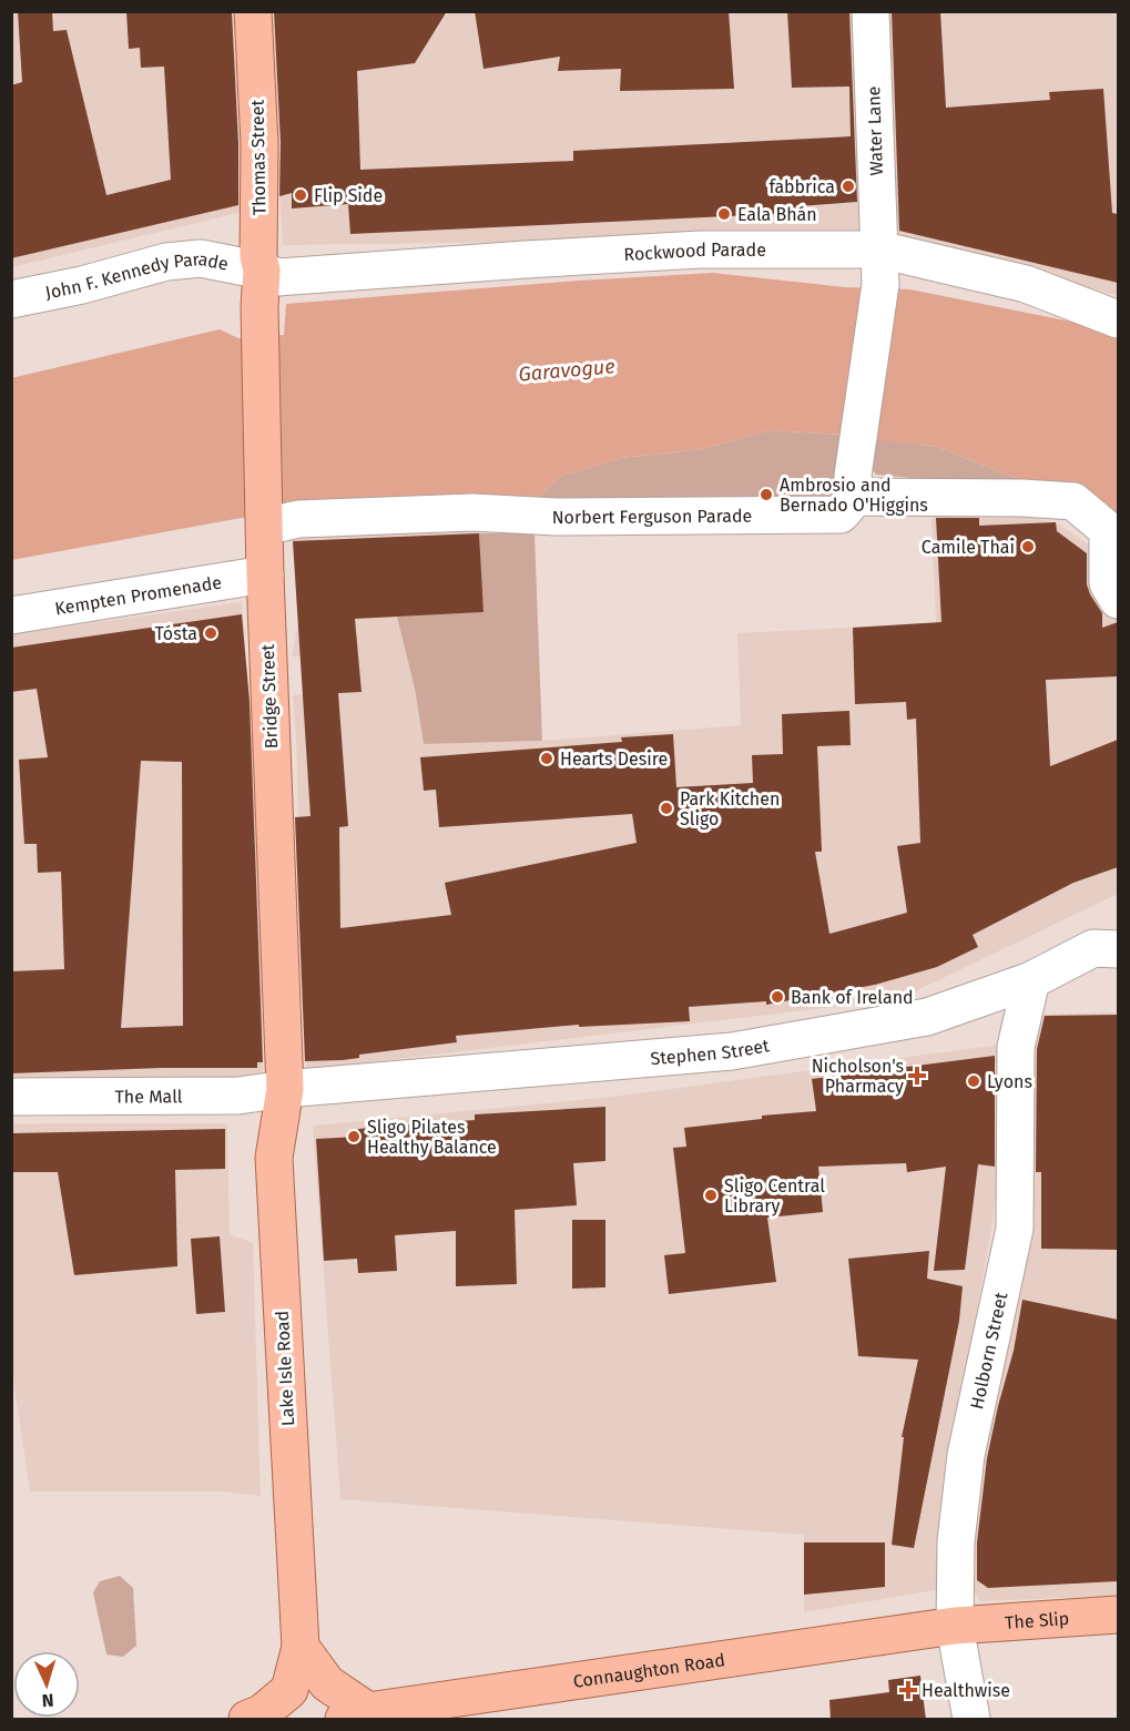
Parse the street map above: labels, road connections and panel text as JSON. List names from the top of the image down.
{
  "streets": {
    "main road": [
      "Thomas Street",
      "Bridge Street",
      "Lake Isle Road",
      "The Slip",
      "Connaughton Road"
    ],
    "street": [
      "Water Lane",
      "Rockwood Parade",
      "John F. Kennedy Parade",
      "Norbert Ferguson Parade",
      "Kempten Promenade",
      "Stephen Street",
      "The Mall",
      "Holborn Street"
    ]
  },
  "crossings": [
    ["Water Lane", "Rockwood Parade"],
    ["Water Lane", "Norbert Ferguson Parade"],
    ["Thomas Street", "Rockwood Parade"],
    ["Thomas Street", "John F. Kennedy Parade"],
    ["Thomas Street", "Bridge Street"],
    ["Rockwood Parade", "John F. Kennedy Parade"],
    ["Rockwood Parade", "Bridge Street"],
    ["John F. Kennedy Parade", "Bridge Street"],
    ["Norbert Ferguson Parade", "Bridge Street"],
    ["Kempten Promenade", "Bridge Street"],
    ["Bridge Street", "Stephen Street"],
    ["Bridge Street", "The Mall"],
    ["Bridge Street", "Lake Isle Road"],
    ["Stephen Street", "The Mall"],
    ["Stephen Street", "Holborn Street"],
    ["Stephen Street", "Lake Isle Road"],
    ["The Mall", "Lake Isle Road"],
    ["Holborn Street", "The Slip"],
    ["Holborn Street", "Connaughton Road"],
    ["The Slip", "Connaughton Road"]
  ],
  "water": ["Garavogue"],
  "places": {
    "other": [
      "fabbrica",
      "Flip Side",
      "Eala Bhán",
      "Ambrosio and Bernado O'Higgins",
      "Camile Thai",
      "Tósta",
      "Hearts Desire",
      "Park Kitchen Sligo",
      "Bank of Ireland",
      "Lyons",
      "Sligo Pilates Healthy Balance",
      "Sligo Central Library"
    ],
    "health": ["Nicholson's Pharmacy", "Healthwise"]
  },
  "north": "bottom"
}
